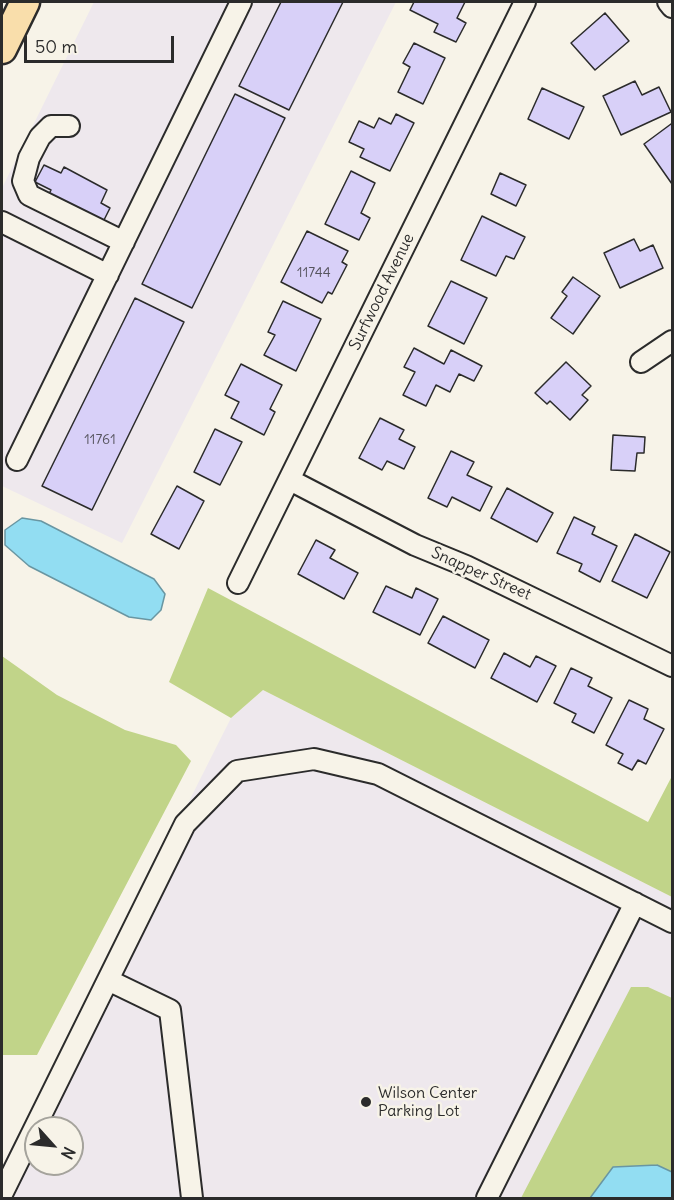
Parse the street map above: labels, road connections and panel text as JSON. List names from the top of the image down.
{
  "streets": {
    "street": ["Surfwood Avenue", "Snapper Street"]
  },
  "crossings": [
    ["Surfwood Avenue", "Snapper Street"]
  ],
  "places": ["Wilson Center Parking Lot"],
  "house_numbers": ["11744", "11761"],
  "scale_bar": "50 m",
  "north": "bottom right"
}
